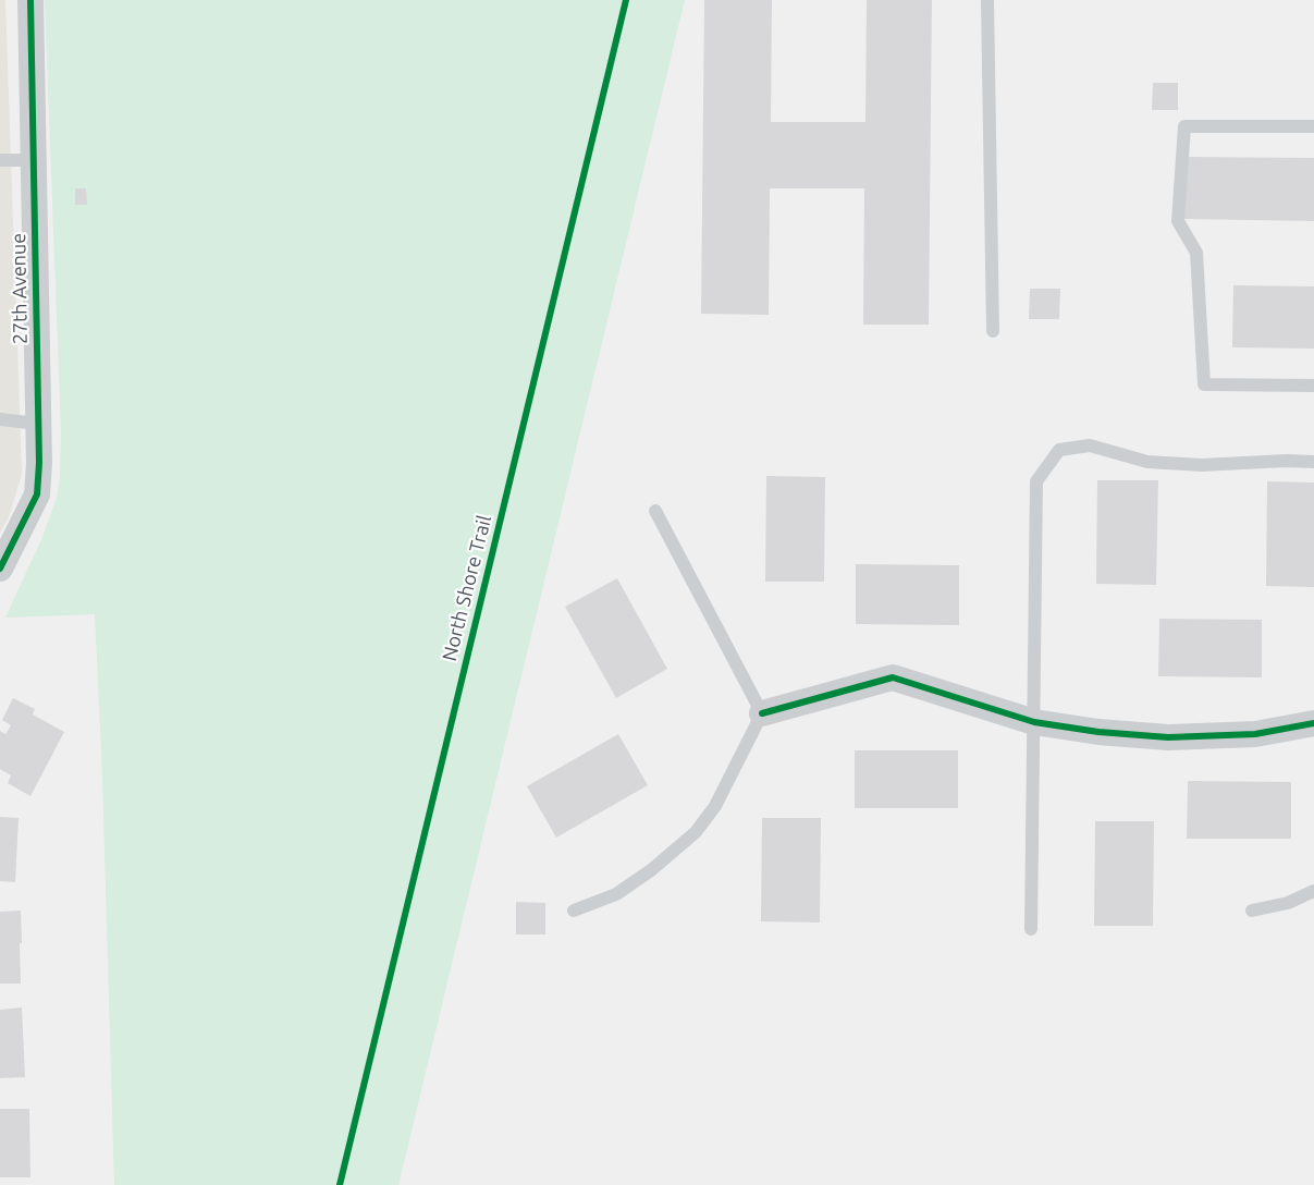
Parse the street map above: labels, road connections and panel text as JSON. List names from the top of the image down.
{
  "streets": {
    "street": ["27th Avenue"],
    "cycle path": ["North Shore Trail"]
  }
}
